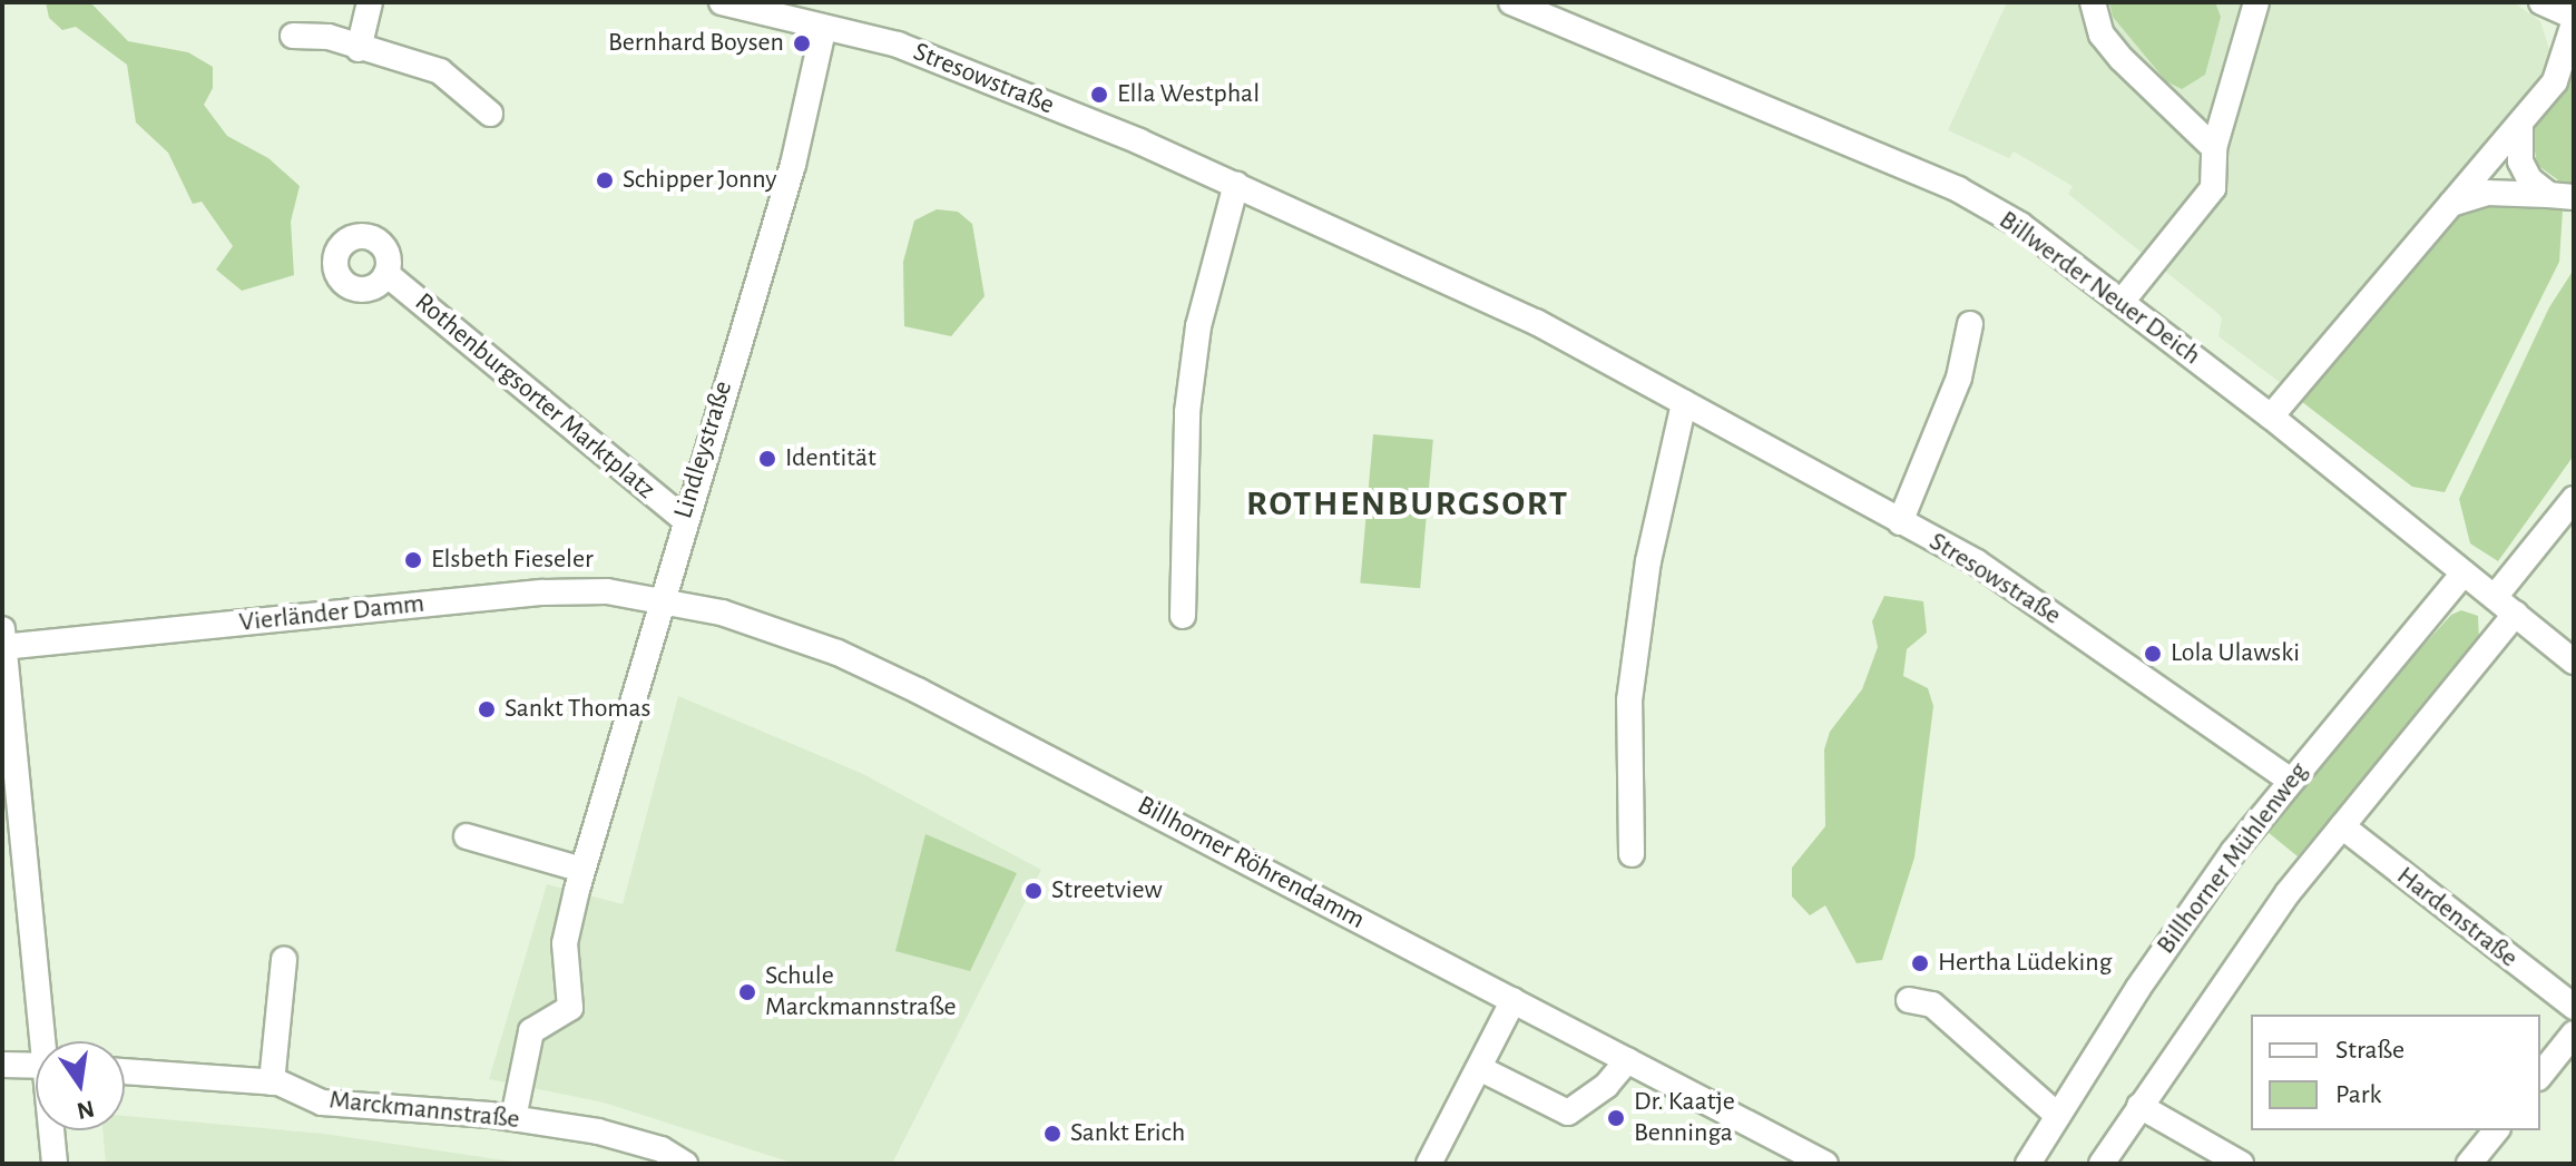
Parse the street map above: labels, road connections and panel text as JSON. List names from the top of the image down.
{
  "streets": {
    "street": [
      "Stresowstraße",
      "Billwerder Neuer Deich",
      "Rothenburgsorter Marktplatz",
      "Lindleystraße",
      "Vierländer Damm",
      "Billhorner Mühlenweg",
      "Billhorner Röhrendamm",
      "Hardenstraße",
      "Marckmannstraße"
    ]
  },
  "crossings": [
    ["Stresowstraße", "Lindleystraße"],
    ["Stresowstraße", "Billhorner Mühlenweg"],
    ["Billwerder Neuer Deich", "Billhorner Mühlenweg"],
    ["Rothenburgsorter Marktplatz", "Lindleystraße"],
    ["Lindleystraße", "Vierländer Damm"],
    ["Lindleystraße", "Billhorner Röhrendamm"],
    ["Lindleystraße", "Marckmannstraße"],
    ["Vierländer Damm", "Billhorner Röhrendamm"]
  ],
  "districts": ["ROTHENBURGSORT"],
  "places": [
    "Bernhard Boysen",
    "Ella Westphal",
    "Schipper Jonny",
    "Identität",
    "Elsbeth Fieseler",
    "Lola Ulawski",
    "Sankt Thomas",
    "Streetview",
    "Hertha Lüdeking",
    "Schule Marckmannstraße",
    "Dr. Kaatje Benninga",
    "Sankt Erich"
  ],
  "legend": ["Straße", "Park"],
  "north": "bottom"
}
